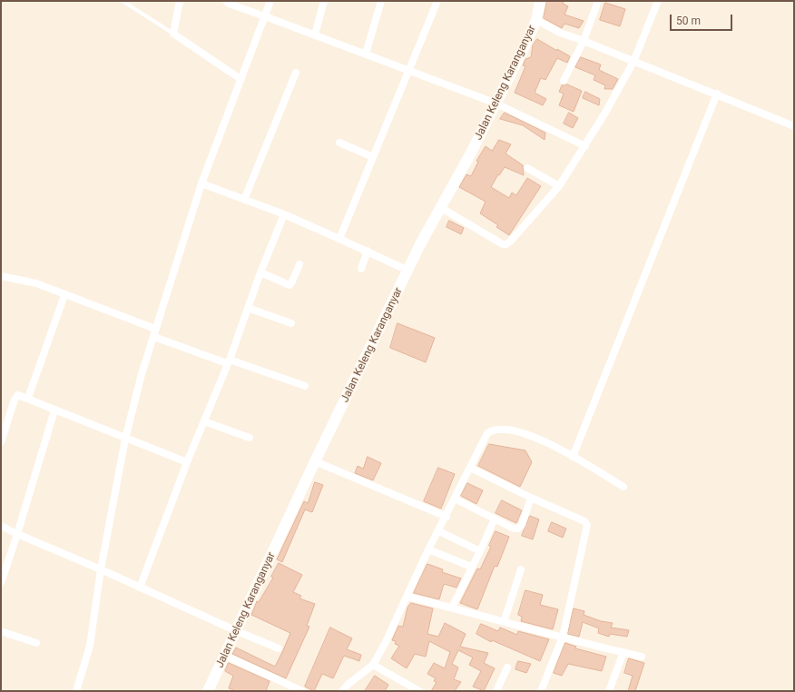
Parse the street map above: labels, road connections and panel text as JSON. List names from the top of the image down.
{
  "streets": {
    "main road": ["Jalan Keleng Karanganyar"]
  },
  "scale_bar": "50 m"
}
